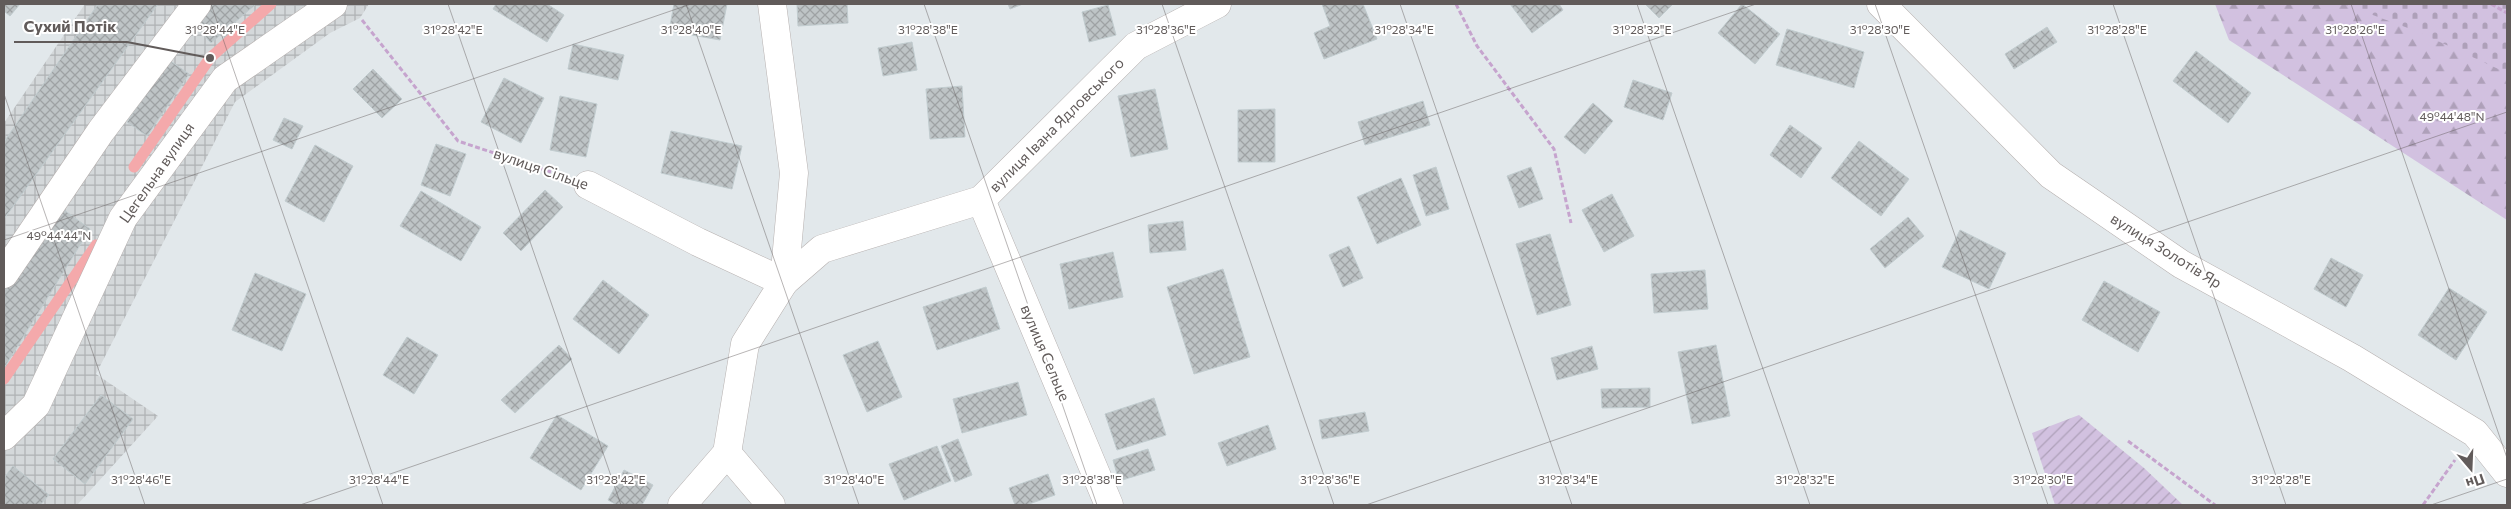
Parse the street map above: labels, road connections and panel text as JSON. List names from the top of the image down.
{
  "streets": {
    "street": [
      "вулиця Івана Ядловського",
      "вулиця Сільце",
      "Цегельна вулиця",
      "вулиця Золотів Яр",
      "вулиця Сельце"
    ]
  },
  "crossings": [
    ["вулиця Івана Ядловського", "вулиця Сільце"],
    ["вулиця Івана Ядловського", "вулиця Сельце"]
  ],
  "places": ["Сухий Потік"],
  "north": "bottom",
  "coordinates": [
    "31°28'44\"E",
    "31°28'42\"E",
    "31°28'40\"E",
    "31°28'38\"E",
    "31°28'36\"E",
    "31°28'34\"E",
    "31°28'32\"E",
    "31°28'30\"E",
    "31°28'28\"E",
    "31°28'26\"E",
    "49°44'48\"N",
    "49°44'44\"N",
    "31°28'46\"E"
  ]
}
